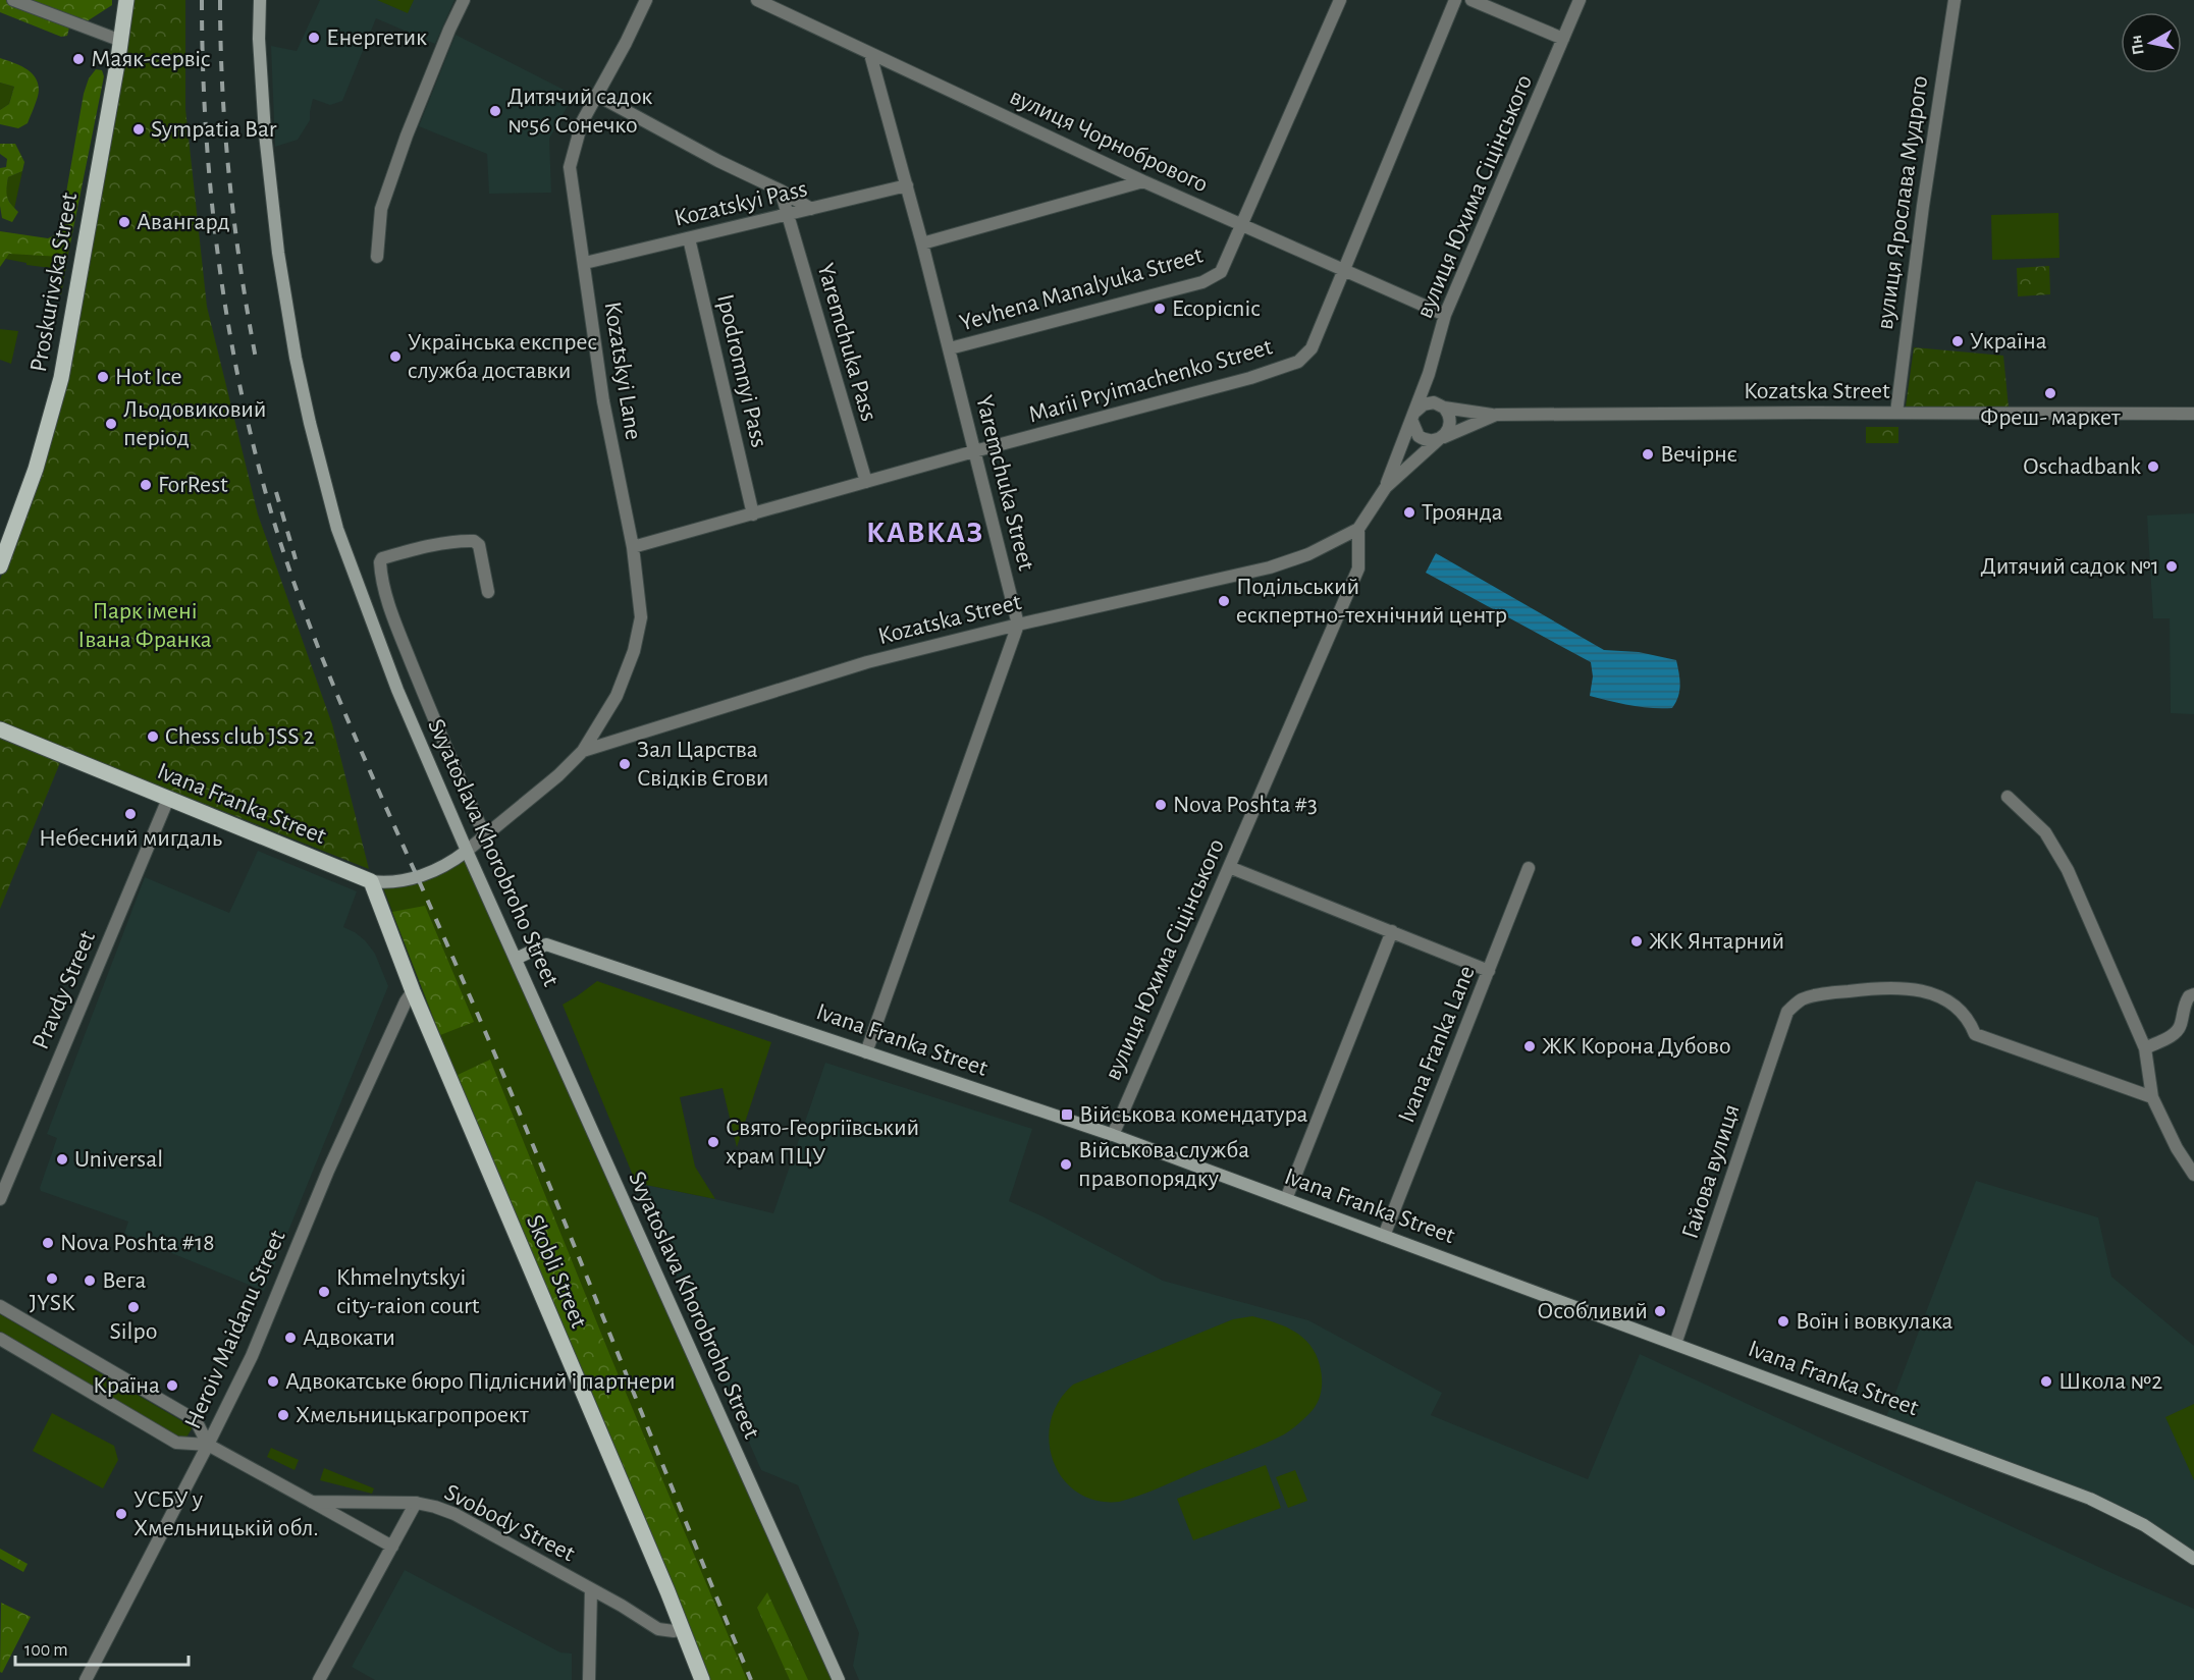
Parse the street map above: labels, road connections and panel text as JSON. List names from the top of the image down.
{
  "streets": {
    "main road": [
      "Proskurivska Street",
      "Ivana Franka Street",
      "Svyatoslava Khorobroho Street",
      "Skobli Street"
    ],
    "street": [
      "вулиця Чорнобрового",
      "вулиця Юхима Сіцінського",
      "вулиця Ярослава Мудрого",
      "Kozatskyi Pass",
      "Yevhena Manalyuka Street",
      "Yaremchuka Pass",
      "Kozatskyi Lane",
      "Ipodromnyi Pass",
      "Marii Pryimachenko Street",
      "Kozatska Street",
      "Yaremchuka Street",
      "Pravdy Street",
      "Ivana Franka Lane",
      "Гайова вулиця",
      "Heroiv Maidanu Street",
      "Svobody Street"
    ]
  },
  "crossings": [
    ["вулиця Чорнобрового", "вулиця Юхима Сіцінського"],
    ["вулиця Чорнобрового", "Yevhena Manalyuka Street"],
    ["вулиця Чорнобрового", "Marii Pryimachenko Street"],
    ["вулиця Чорнобрового", "Yaremchuka Street"],
    ["вулиця Юхима Сіцінського", "Kozatska Street"],
    ["вулиця Юхима Сіцінського", "Ivana Franka Street"],
    ["вулиця Ярослава Мудрого", "Kozatska Street"],
    ["Kozatskyi Pass", "Yaremchuka Pass"],
    ["Kozatskyi Pass", "Kozatskyi Lane"],
    ["Kozatskyi Pass", "Ipodromnyi Pass"],
    ["Kozatskyi Pass", "Yaremchuka Street"],
    ["Yevhena Manalyuka Street", "Yaremchuka Street"],
    ["Yaremchuka Pass", "Marii Pryimachenko Street"],
    ["Kozatskyi Lane", "Marii Pryimachenko Street"],
    ["Kozatskyi Lane", "Kozatska Street"],
    ["Ipodromnyi Pass", "Marii Pryimachenko Street"],
    ["Marii Pryimachenko Street", "Yaremchuka Street"],
    ["Kozatska Street", "Yaremchuka Street"],
    ["Kozatska Street", "Ivana Franka Street"],
    ["Kozatska Street", "Svyatoslava Khorobroho Street"],
    ["Ivana Franka Street", "Svyatoslava Khorobroho Street"],
    ["Ivana Franka Street", "Pravdy Street"],
    ["Ivana Franka Street", "Ivana Franka Lane"],
    ["Ivana Franka Street", "Гайова вулиця"],
    ["Ivana Franka Street", "Skobli Street"],
    ["Skobli Street", "Heroiv Maidanu Street"],
    ["Skobli Street", "Svobody Street"],
    ["Heroiv Maidanu Street", "Svobody Street"]
  ],
  "districts": ["КАВКАЗ"],
  "parks": ["Парк імені Івана Франка"],
  "places": {
    "other": [
      "Енергетик",
      "Маяк-сервіс",
      "Дитячий садок №56 Сонечко",
      "Sympatia Bar",
      "Авангард",
      "Ecopicnic",
      "Україна",
      "Українська експрес служба доставки",
      "Hot Ice",
      "Фреш- маркет",
      "Льодовиковий період",
      "Вечірнє",
      "Oschadbank",
      "ForRest",
      "Троянда",
      "Дитячий садок №1",
      "Подільський ескпертно-технічний центр",
      "Chess club JSS 2",
      "Зал Царства Свідків Єгови",
      "Nova Poshta #3",
      "Небесний мигдаль",
      "ЖК Янтарний",
      "ЖК Корона Дубово",
      "Свято-Георгіївський храм ПЦУ",
      "Universal",
      "Військова служба правопорядку",
      "Nova Poshta #18",
      "JYSK",
      "Вега",
      "Khmelnytskyi city-raion court",
      "Silpo",
      "Особливий",
      "Воїн і вовкулака",
      "Адвокати",
      "Адвокатське бюро Підлісний і партнери",
      "Школа №2",
      "Країна",
      "Хмельницькагропроект",
      "УСБУ у Хмельницькій обл."
    ],
    "transit": ["Військова комендатура"]
  },
  "scale_bar": "100 m",
  "north": "left"
}
